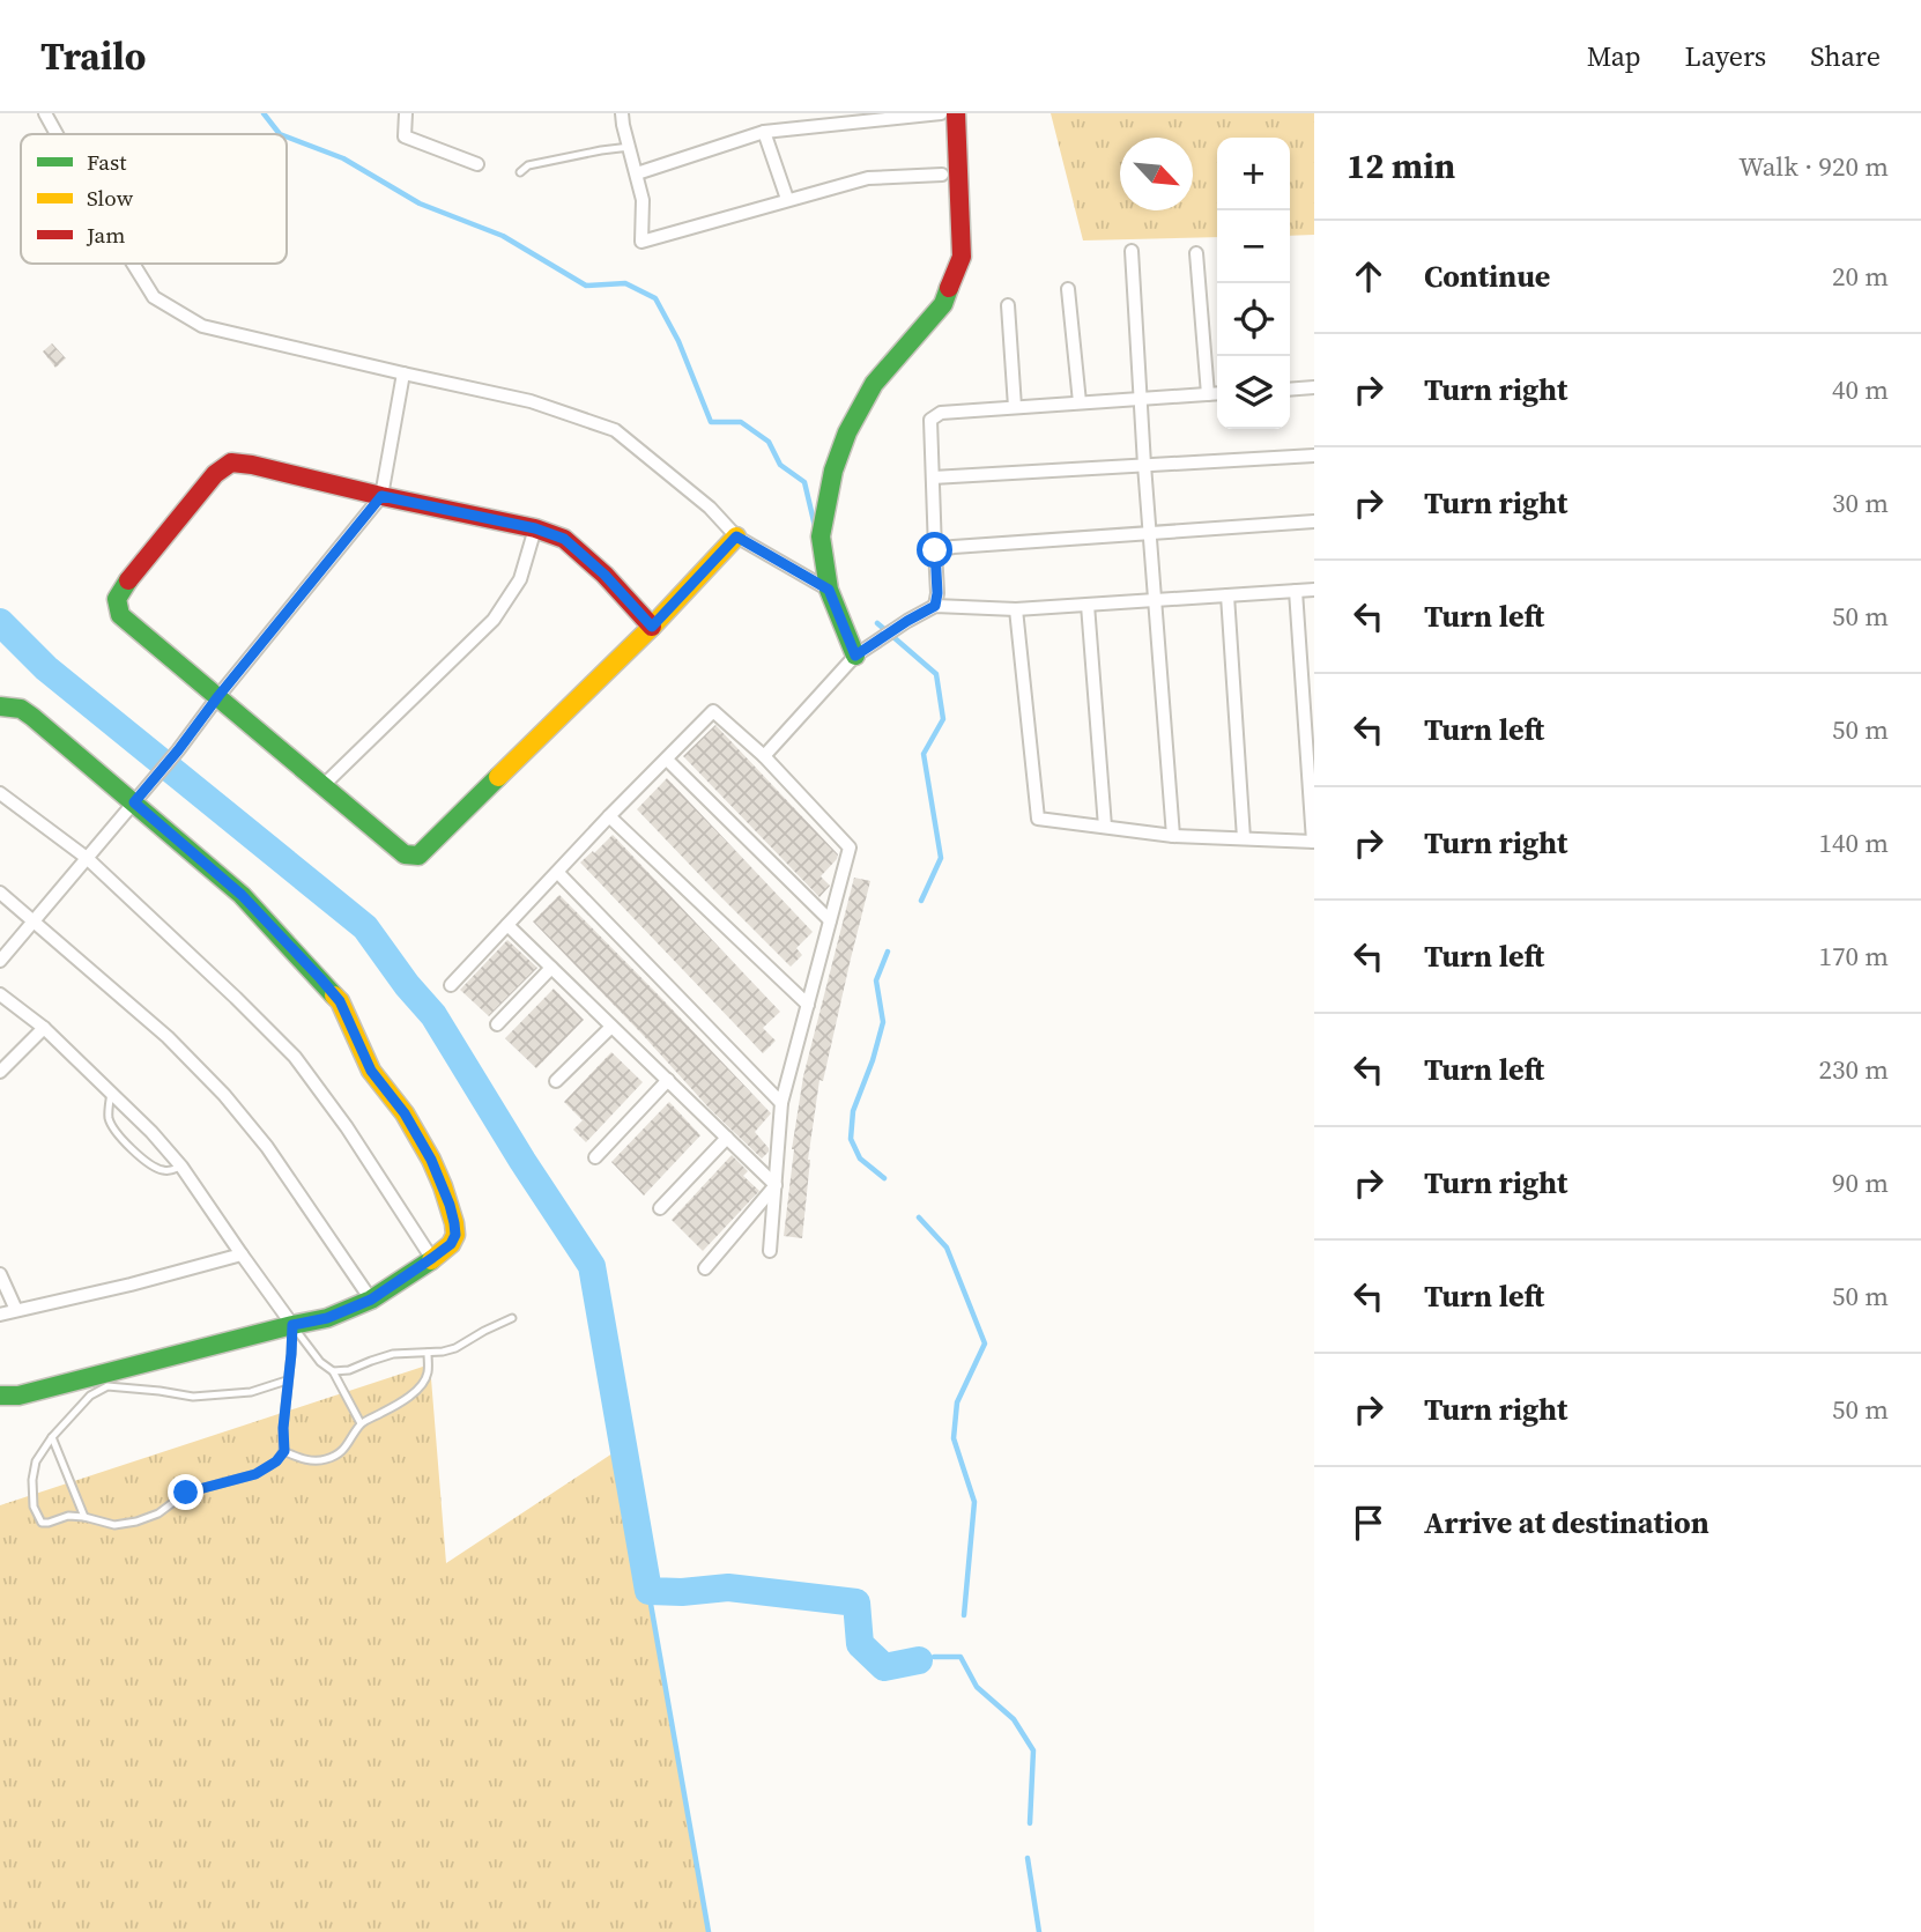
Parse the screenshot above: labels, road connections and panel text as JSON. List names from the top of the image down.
{
  "legend": ["Fast", "Slow", "Jam"],
  "north": "bottom right",
  "page": {
    "header": "Trailo",
    "nav": ["Map", "Layers", "Share"],
    "heading": ["12 min", "Walk · 920 m"],
    "map_buttons": ["+", "−"],
    "list": [
      ["Continue", "20 m"],
      ["Turn right", "40 m"],
      ["Turn right", "30 m"],
      ["Turn left", "50 m"],
      ["Turn left", "50 m"],
      ["Turn right", "140 m"],
      ["Turn left", "170 m"],
      ["Turn left", "230 m"],
      ["Turn right", "90 m"],
      ["Turn left", "50 m"],
      ["Turn right", "50 m"],
      "Arrive at destination"
    ]
  }
}
